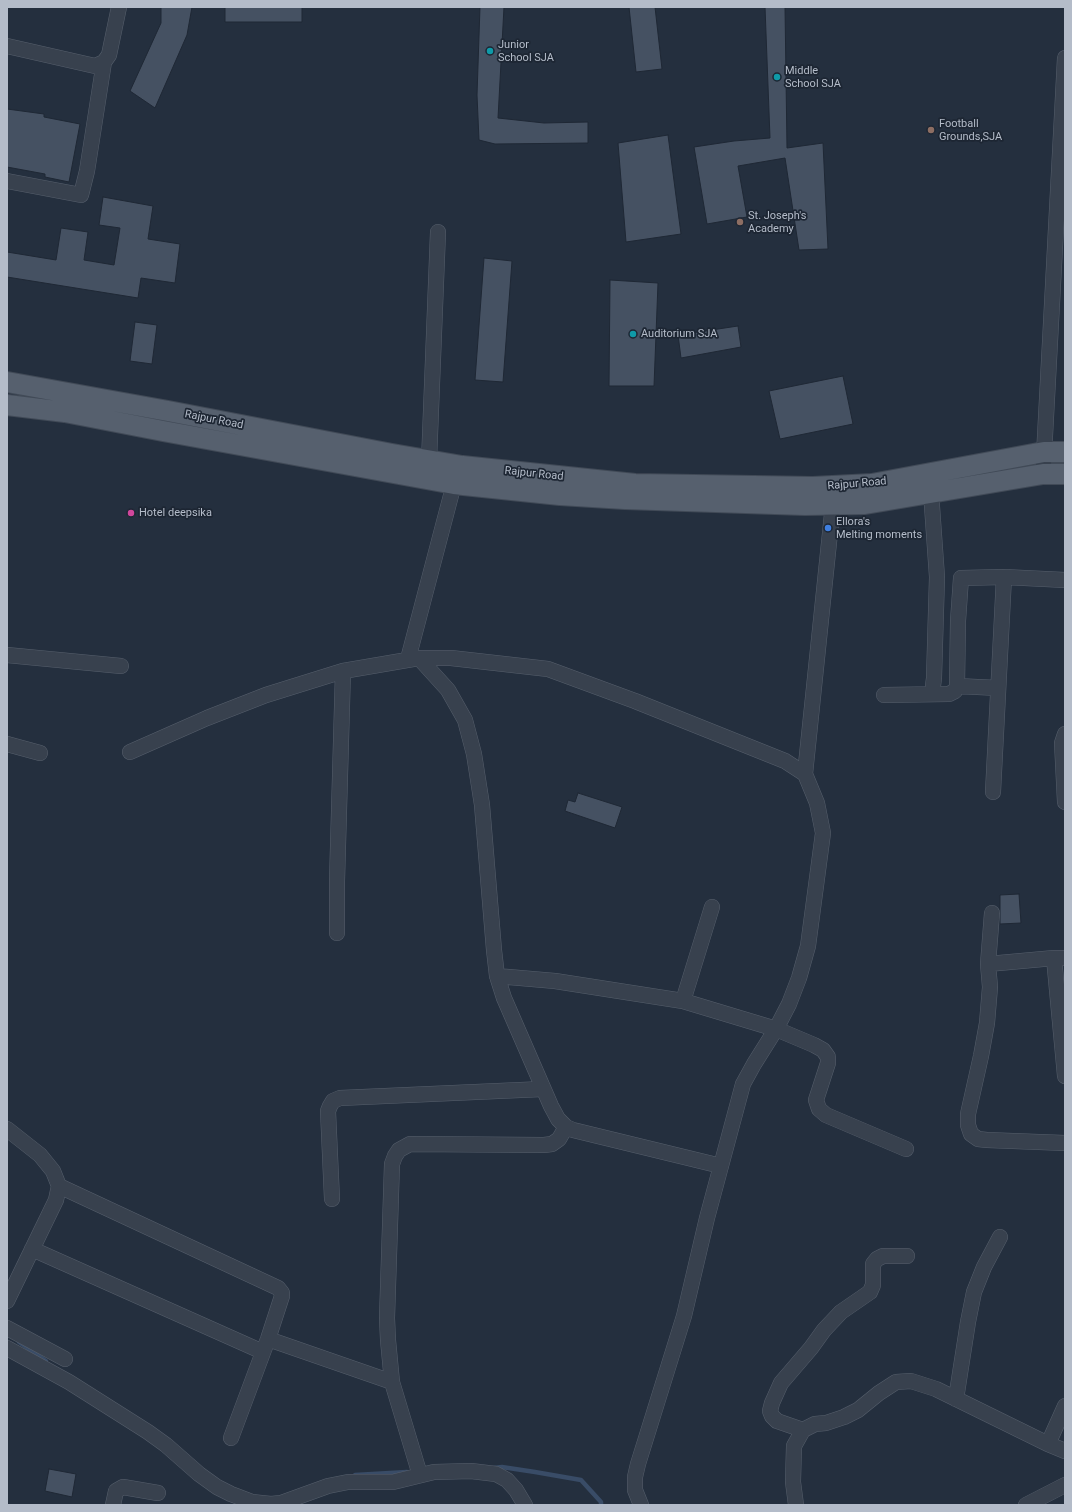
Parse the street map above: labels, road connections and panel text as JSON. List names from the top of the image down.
{
  "streets": {
    "main road": ["Rajpur Road"]
  },
  "places": [
    "Junior School SJA",
    "Middle School SJA",
    "Football Grounds,SJA",
    "St. Joseph's Academy",
    "Auditorium SJA",
    "Hotel deepsika",
    "Ellora's Melting moments"
  ]
}
